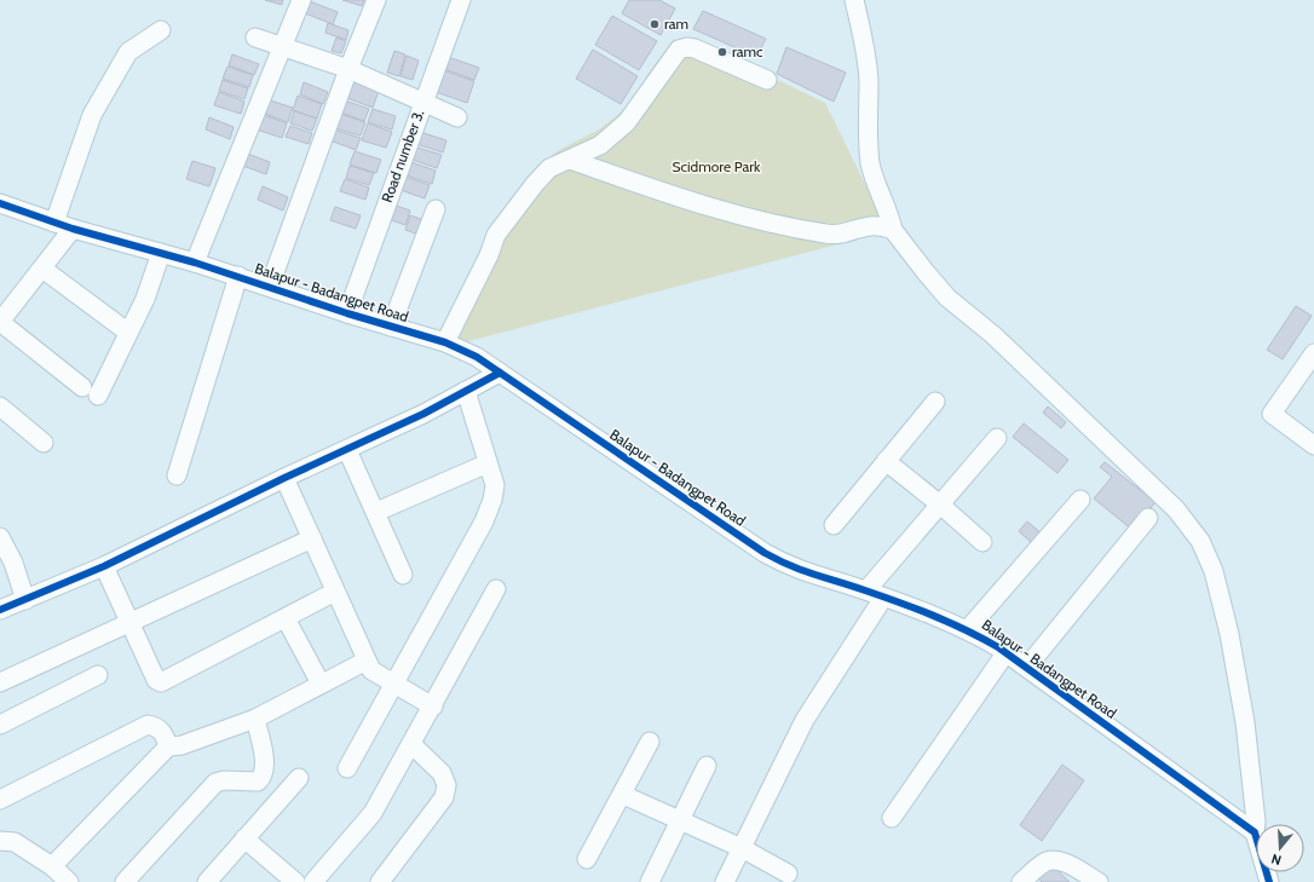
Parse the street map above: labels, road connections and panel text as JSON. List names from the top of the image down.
{
  "streets": {
    "street": ["Road number 3.", "Balapur - Badangpet Road"]
  },
  "crossings": [
    ["Road number 3.", "Balapur - Badangpet Road"]
  ],
  "parks": ["Scidmore Park"],
  "places": ["ram", "ramc"],
  "north": "bottom"
}
